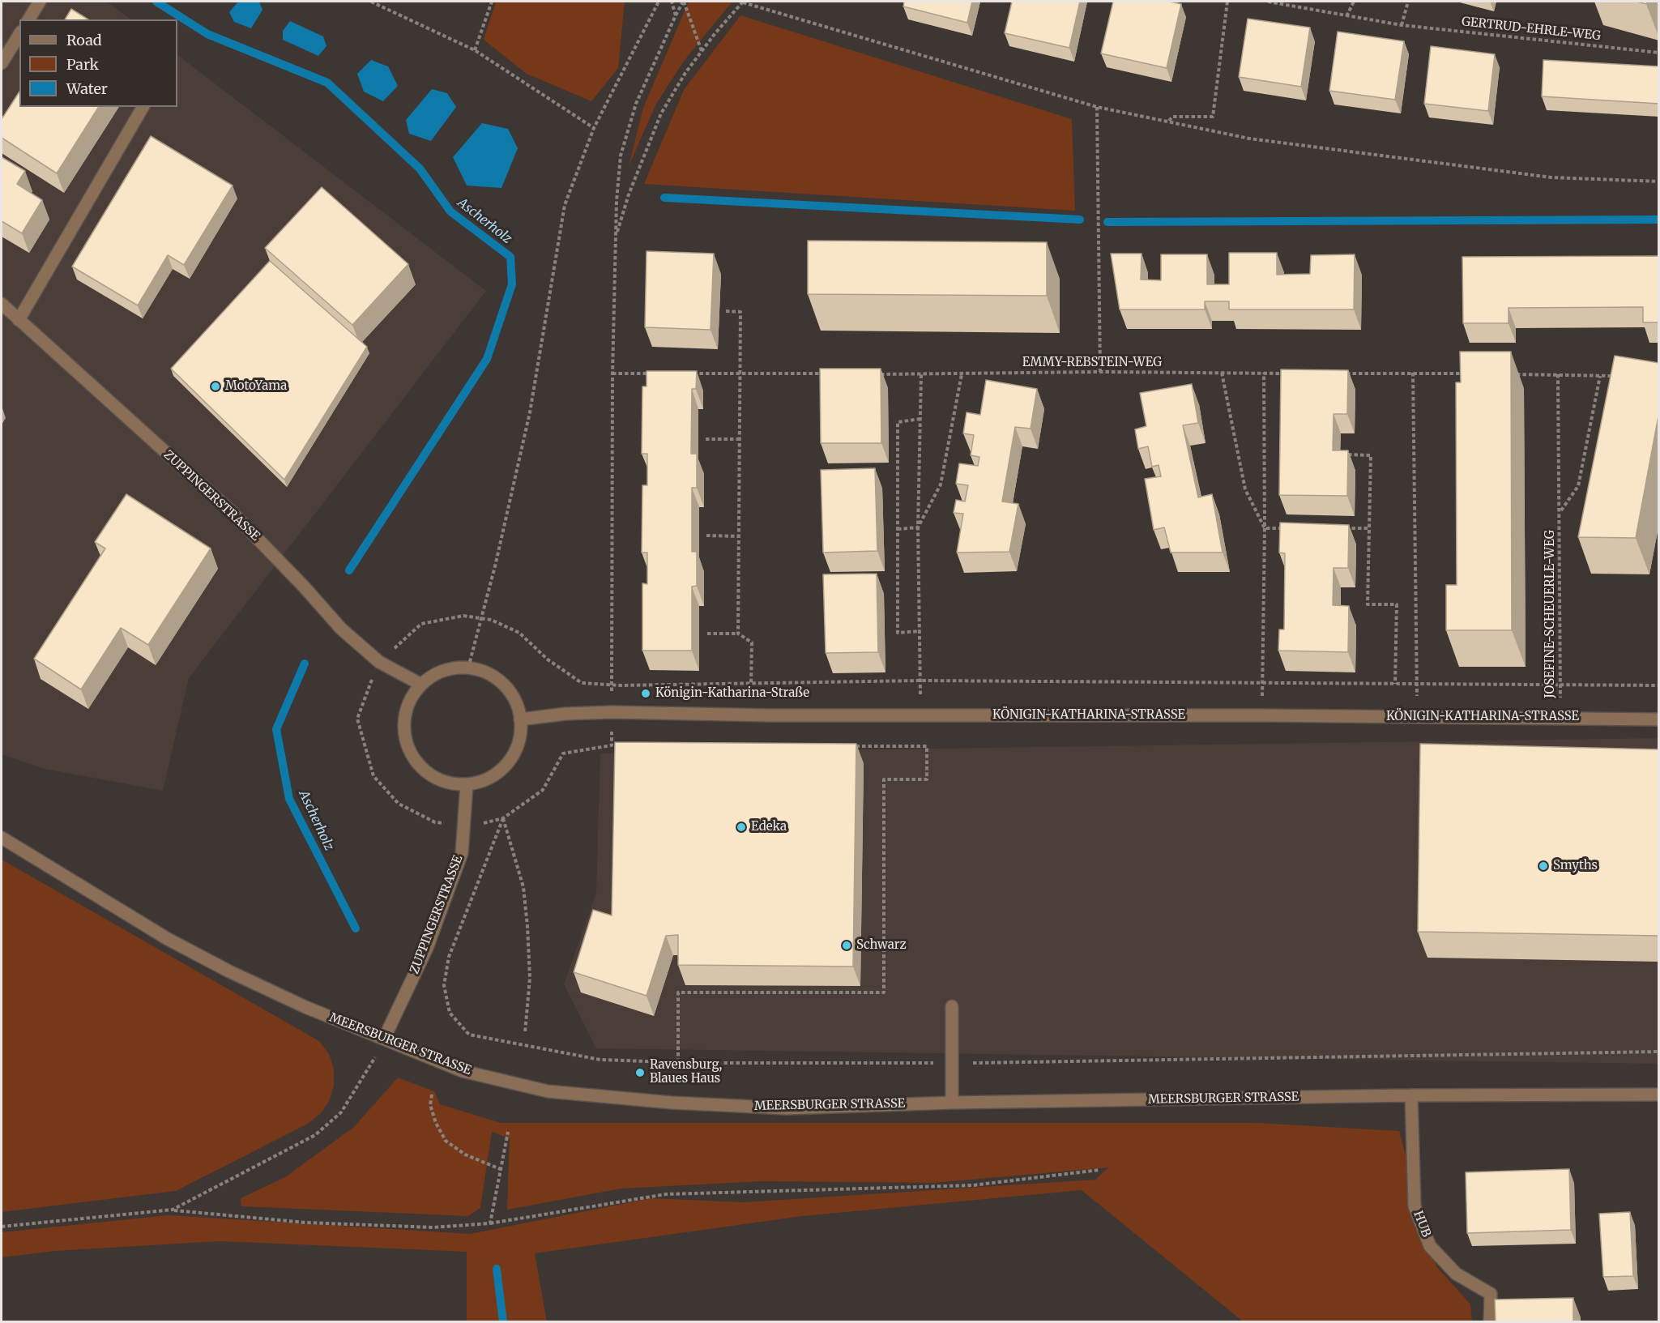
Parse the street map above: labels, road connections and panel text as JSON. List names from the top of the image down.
{
  "streets": {
    "street": [
      "ZUPPINGERSTRASSE",
      "KÖNIGIN-KATHARINA-STRASSE",
      "MEERSBURGER STRASSE",
      "HUB"
    ],
    "path": ["GERTRUD-EHRLE-WEG", "EMMY-REBSTEIN-WEG", "JOSEFINE-SCHEUERLE-WEG"]
  },
  "crossings": [
    ["ZUPPINGERSTRASSE", "KÖNIGIN-KATHARINA-STRASSE"],
    ["ZUPPINGERSTRASSE", "MEERSBURGER STRASSE"],
    ["JOSEFINE-SCHEUERLE-WEG", "KÖNIGIN-KATHARINA-STRASSE"],
    ["MEERSBURGER STRASSE", "HUB"]
  ],
  "water": ["Ascherholz"],
  "places": [
    "MotoYama",
    "Königin-Katharina-Straße",
    "Edeka",
    "Smyths",
    "Schwarz",
    "Ravensburg, Blaues Haus"
  ],
  "legend": ["Road", "Park", "Water"]
}
